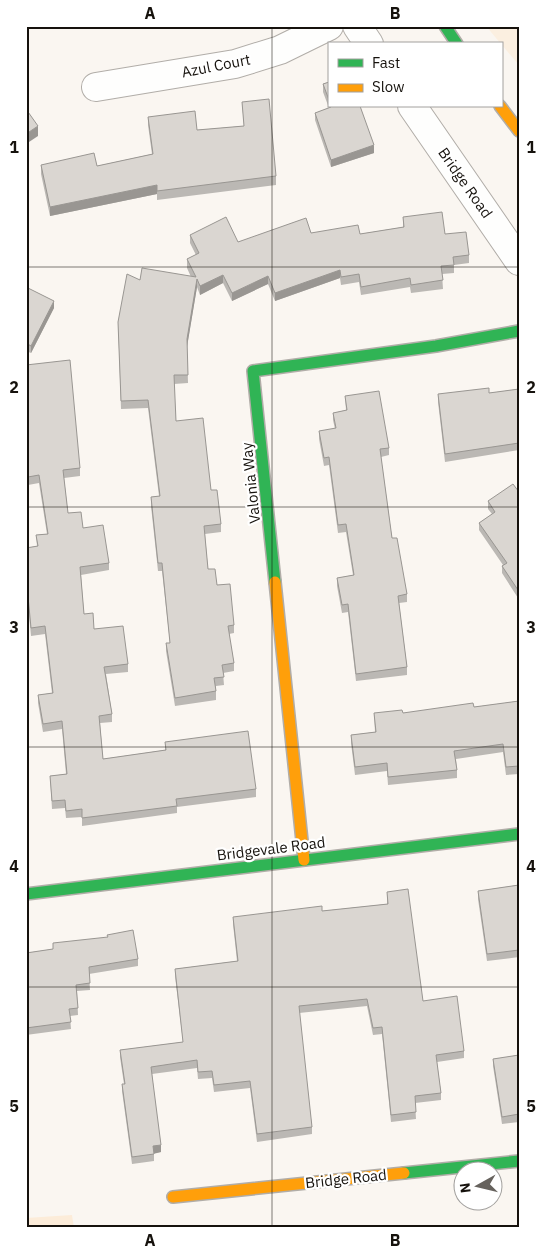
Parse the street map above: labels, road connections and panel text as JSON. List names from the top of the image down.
{
  "streets": {
    "street": [
      "Azul Court",
      "Bridge Road",
      "Valonia Way",
      "Bridgevale Road"
    ]
  },
  "crossings": [
    ["Valonia Way", "Bridgevale Road"]
  ],
  "legend": ["Fast", "Slow"],
  "north": "left",
  "grid": {
    "columns": ["A", "B"],
    "rows": [
      "1",
      "2",
      "3",
      "4",
      "5"
    ]
  }
}
